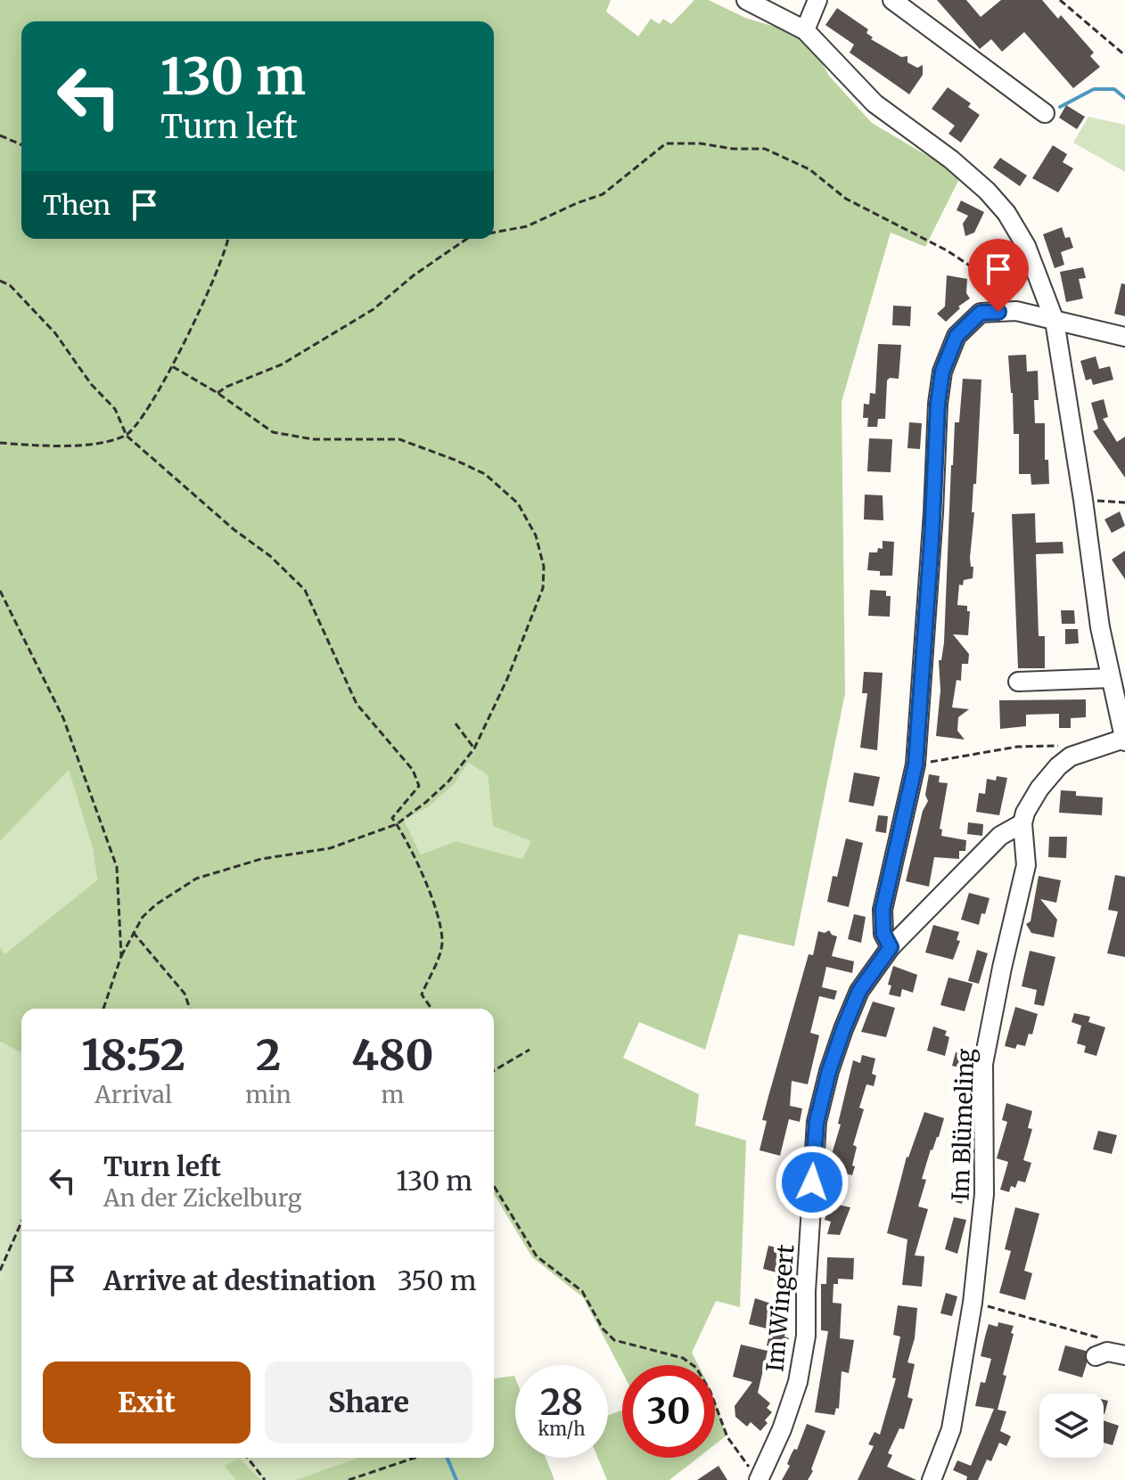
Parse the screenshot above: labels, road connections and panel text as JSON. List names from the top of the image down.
{
  "streets": {
    "street": ["Im Blümeling", "Im Wingert"]
  },
  "crossings": [
    ["Im Blümeling", "Im Wingert"]
  ],
  "page": {
    "turn": ["130 m", "Turn left"],
    "then": "Then",
    "eta": [
      "18:52",
      "Arrival",
      "2",
      "min",
      "480",
      "m"
    ],
    "list": [
      {
        "name": "Turn left",
        "note": "An der Zickelburg",
        "value": "130 m"
      },
      {
        "name": "Arrive at destination",
        "value": "350 m"
      }
    ],
    "buttons": ["Exit", "Share"],
    "speed": "28 km/h",
    "limit": "30"
  }
}
